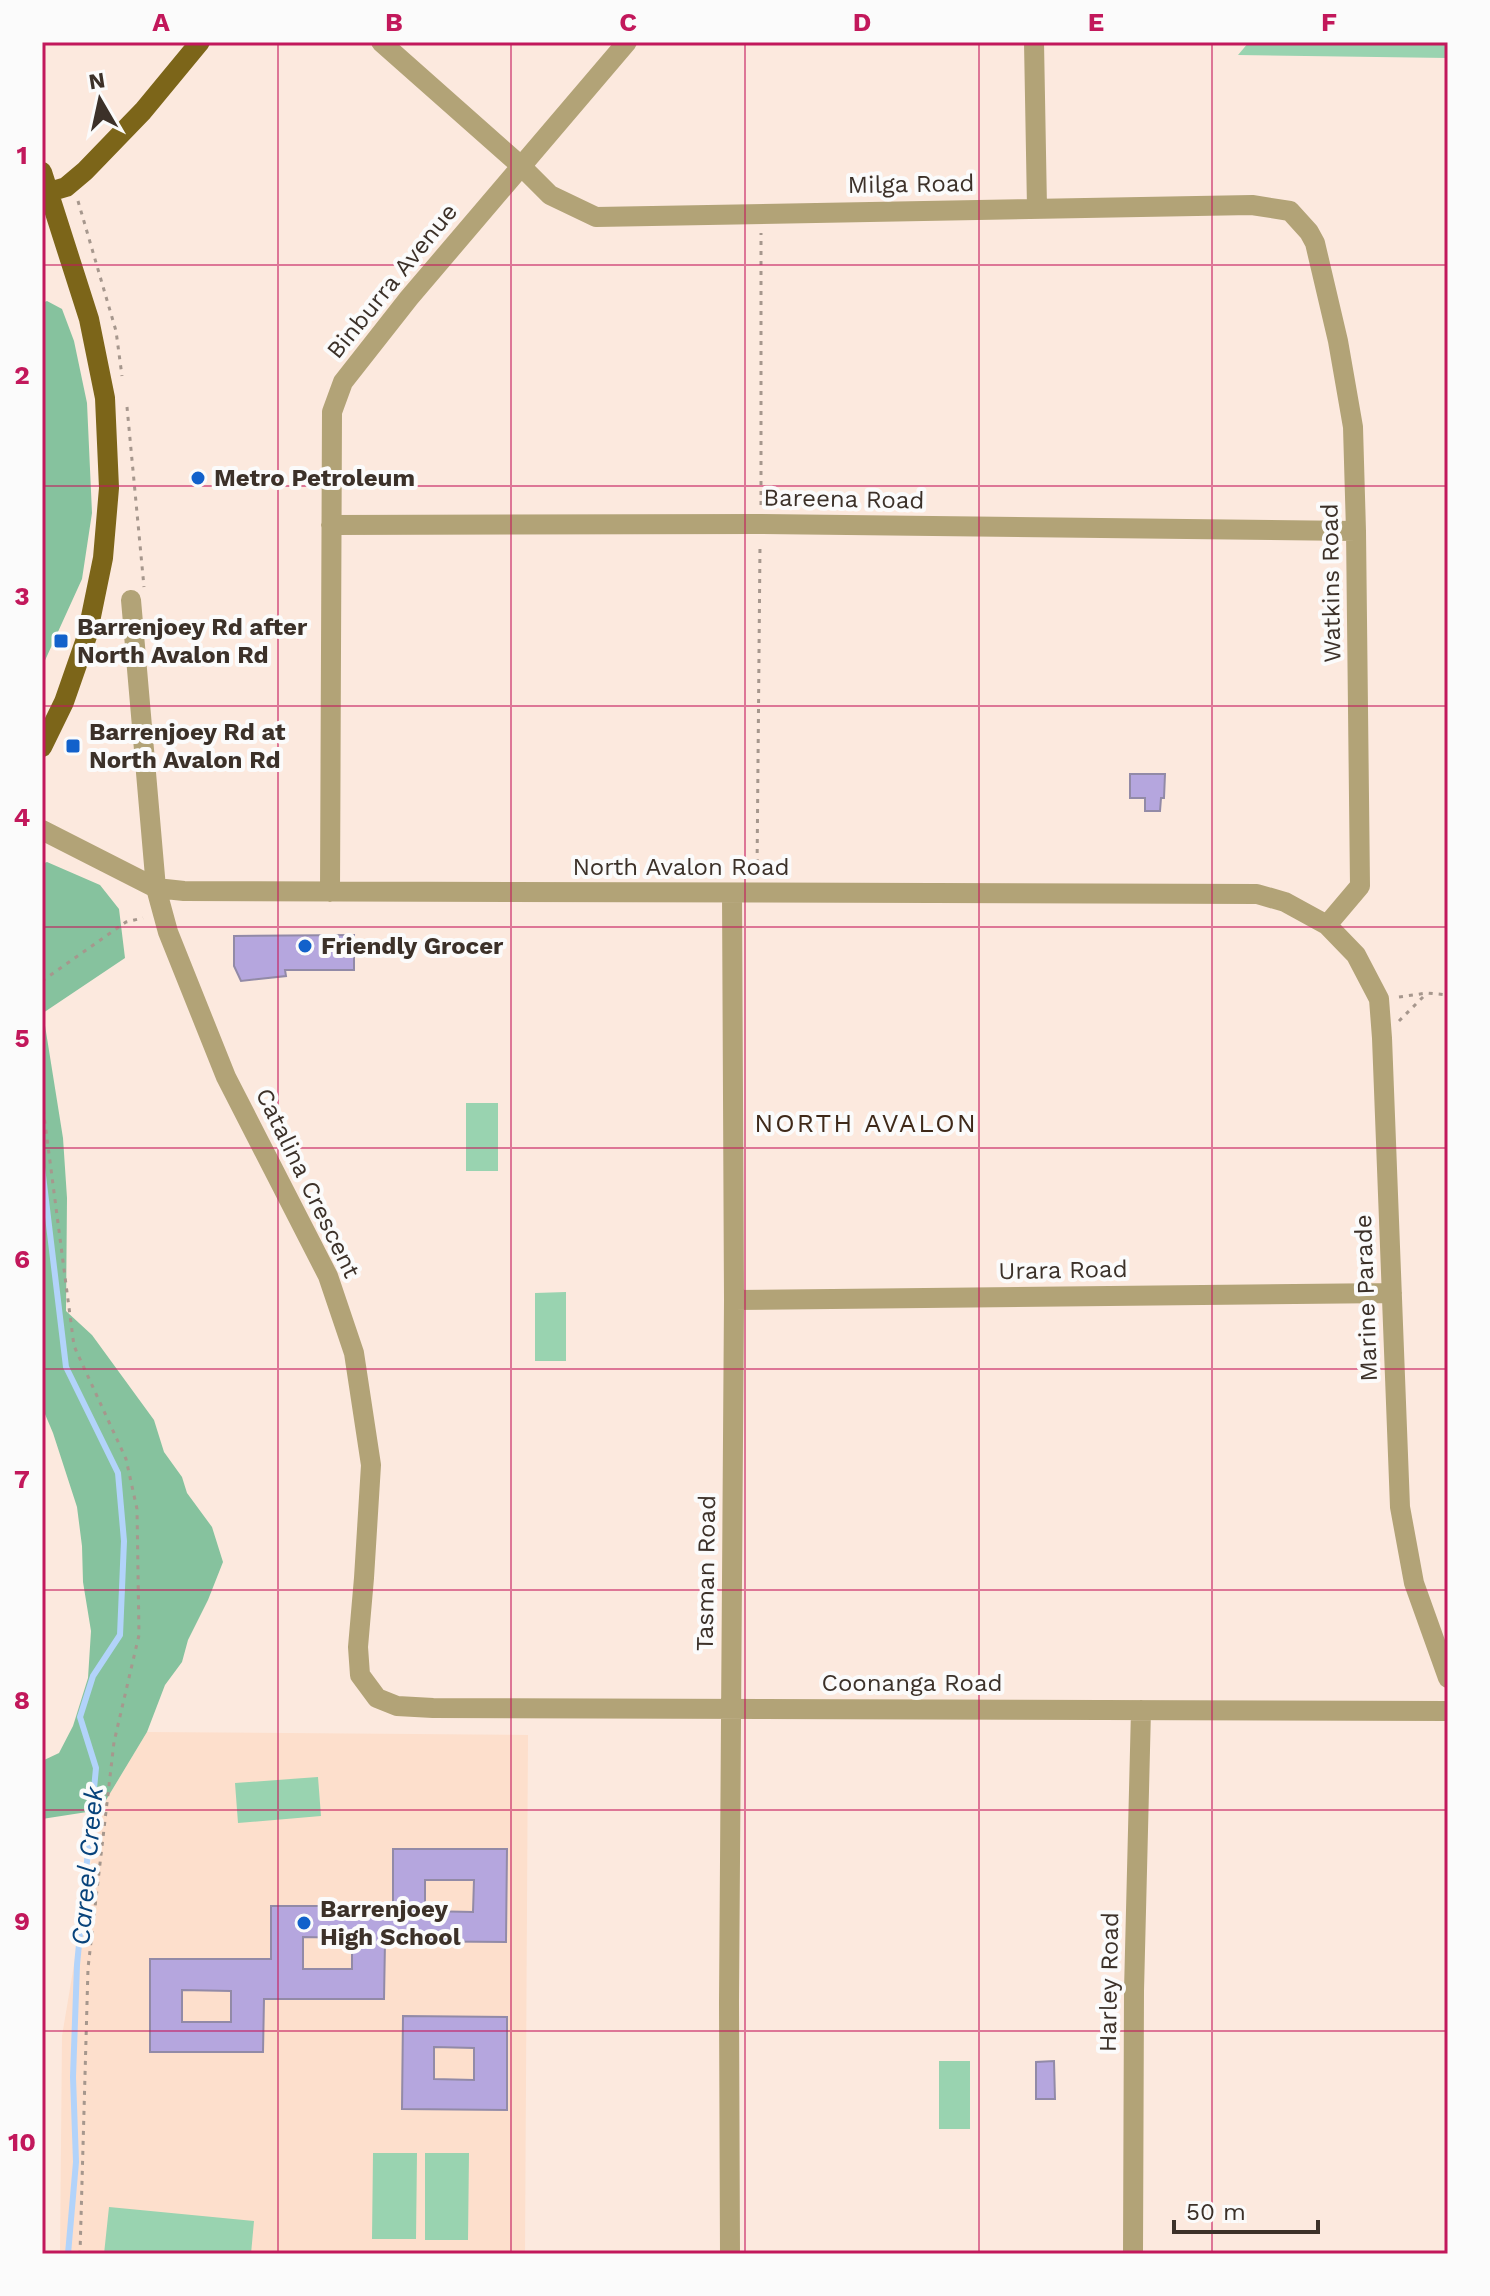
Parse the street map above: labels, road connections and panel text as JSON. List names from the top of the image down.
{
  "streets": {
    "street": [
      "Milga Road",
      "Binburra Avenue",
      "Bareena Road",
      "Watkins Road",
      "North Avalon Road",
      "Catalina Crescent",
      "Urara Road",
      "Marine Parade",
      "Tasman Road",
      "Coonanga Road",
      "Harley Road"
    ]
  },
  "crossings": [
    ["Milga Road", "Binburra Avenue"],
    ["Milga Road", "Watkins Road"],
    ["Binburra Avenue", "Bareena Road"],
    ["Binburra Avenue", "North Avalon Road"],
    ["Bareena Road", "Watkins Road"],
    ["Watkins Road", "North Avalon Road"],
    ["Watkins Road", "Marine Parade"],
    ["North Avalon Road", "Catalina Crescent"],
    ["North Avalon Road", "Marine Parade"],
    ["North Avalon Road", "Tasman Road"],
    ["Catalina Crescent", "Coonanga Road"],
    ["Urara Road", "Marine Parade"],
    ["Urara Road", "Tasman Road"],
    ["Tasman Road", "Coonanga Road"],
    ["Coonanga Road", "Harley Road"]
  ],
  "districts": ["NORTH AVALON"],
  "water": ["Careel Creek"],
  "places": {
    "other": ["Metro Petroleum", "Friendly Grocer", "Barrenjoey High School"],
    "transit": ["Barrenjoey Rd after North Avalon Rd", "Barrenjoey Rd at North Avalon Rd"]
  },
  "scale_bar": "50 m",
  "north": "top",
  "grid": {
    "columns": [
      "A",
      "B",
      "C",
      "D",
      "E",
      "F"
    ],
    "rows": [
      "1",
      "2",
      "3",
      "4",
      "5",
      "6",
      "7",
      "8",
      "9",
      "10"
    ]
  }
}
